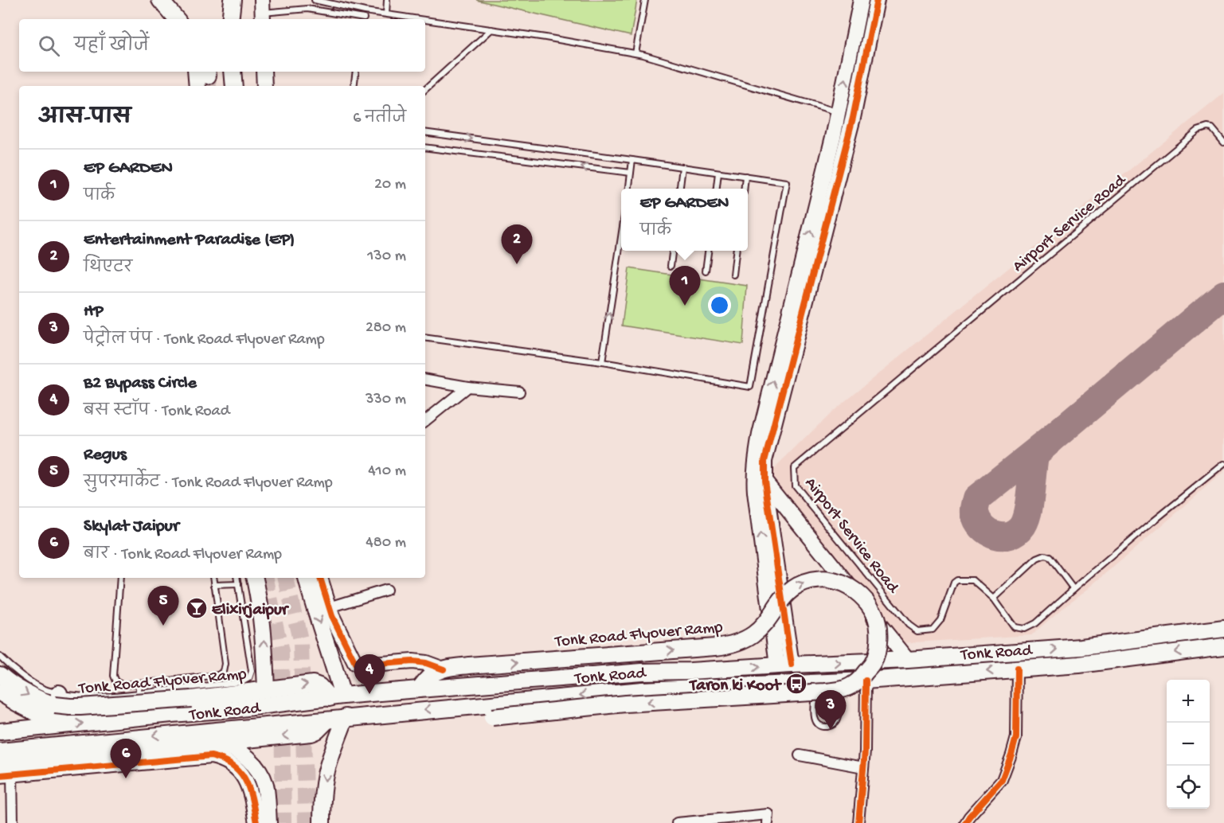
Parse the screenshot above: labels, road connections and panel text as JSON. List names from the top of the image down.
{
  "streets": {
    "main road": ["Tonk Road Flyover Ramp", "Tonk Road"],
    "lane": ["Airport Service Road"]
  },
  "crossings": [
    ["Tonk Road Flyover Ramp", "Tonk Road"]
  ],
  "places": {
    "bar": ["Elixirjaipur"],
    "bus stop": ["Taron ki Koot"]
  },
  "page": {
    "search": "यहाँ खोजें",
    "heading": ["आस-पास", "6 नतीजे"],
    "list": [
      {
        "mark": "1",
        "name": "EP GARDEN",
        "note": "पार्क",
        "value": "20 m"
      },
      {
        "mark": "2",
        "name": "Entertainment Paradise (EP)",
        "note": "थिएटर",
        "value": "130 m"
      },
      {
        "mark": "3",
        "name": "HP",
        "note": "पेट्रोल पंप · Tonk Road Flyover Ramp",
        "value": "280 m"
      },
      {
        "mark": "4",
        "name": "B2 Bypass Circle",
        "note": "बस स्टॉप · Tonk Road",
        "value": "330 m"
      },
      {
        "mark": "5",
        "name": "Regus",
        "note": "सुपरमार्केट · Tonk Road Flyover Ramp",
        "value": "410 m"
      },
      {
        "mark": "6",
        "name": "Skylat Jaipur",
        "note": "बार · Tonk Road Flyover Ramp",
        "value": "480 m"
      }
    ],
    "popup": ["EP GARDEN", "पार्क"],
    "pins": [
      "2",
      "1",
      "5",
      "4",
      "3",
      "6"
    ],
    "map_buttons": ["+", "−"]
  }
}
